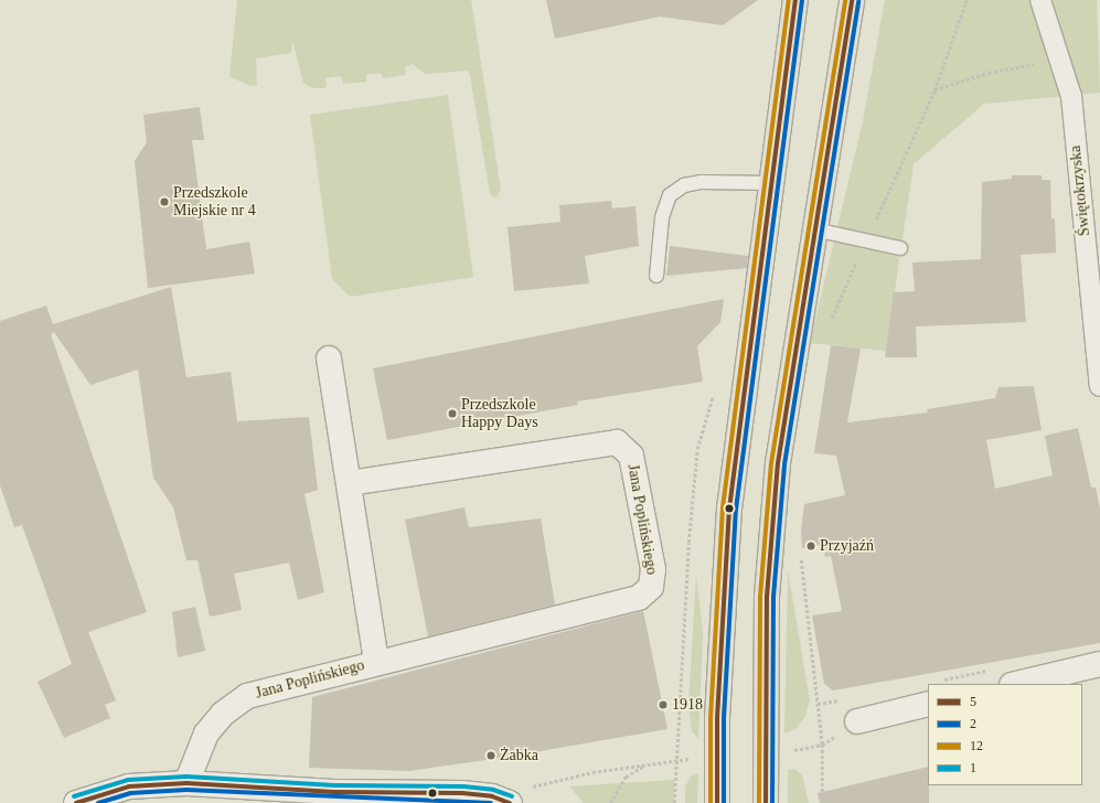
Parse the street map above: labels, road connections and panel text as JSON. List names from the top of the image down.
{
  "streets": {
    "street": ["Świętokrzyska", "Jana Poplińskiego"]
  },
  "places": [
    "Przedszkole Miejskie nr 4",
    "Przedszkole Happy Days",
    "Przyjaźń",
    "1918",
    "Żabka"
  ],
  "lines": [
    "transit line 5",
    "transit line 12",
    "transit line 2",
    "transit line 1"
  ],
  "legend": [
    "5",
    "2",
    "12",
    "1"
  ]
}
